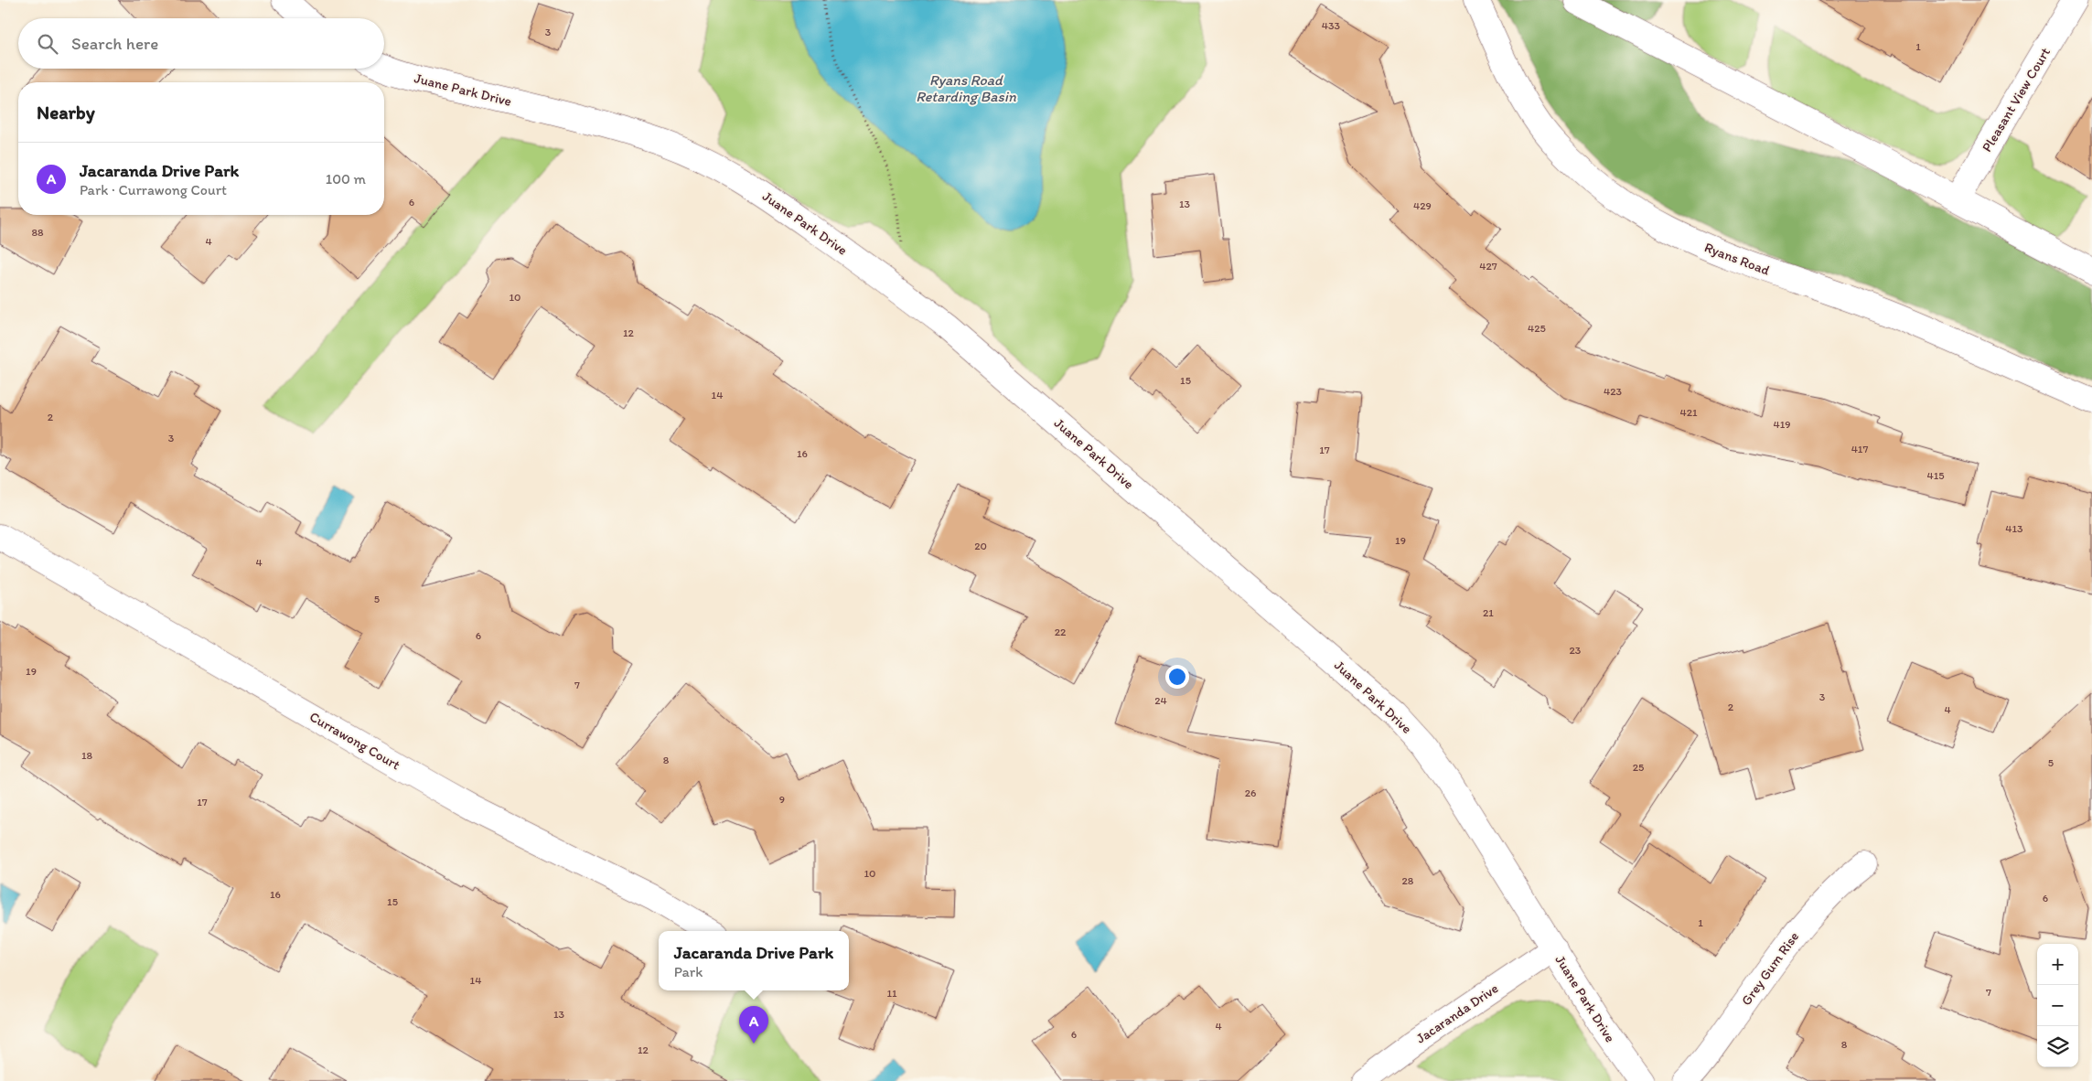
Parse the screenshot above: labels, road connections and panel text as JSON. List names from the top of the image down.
{
  "streets": {
    "street": [
      "Juane Park Drive",
      "Pleasant View Court",
      "Ryans Road",
      "Currawong Court",
      "Grey Gum Rise",
      "Jacaranda Drive"
    ]
  },
  "crossings": [
    ["Juane Park Drive", "Jacaranda Drive"]
  ],
  "water": ["Ryans Road Retarding Basin"],
  "house_numbers": [
    "433",
    "3",
    "1",
    "6",
    "13",
    "429",
    "88",
    "4",
    "427",
    "10",
    "425",
    "12",
    "15",
    "423",
    "14",
    "421",
    "2",
    "419",
    "3",
    "417",
    "17",
    "16",
    "415",
    "413",
    "19",
    "20",
    "4",
    "5",
    "21",
    "22",
    "6",
    "23",
    "19",
    "7",
    "3",
    "24",
    "2",
    "4",
    "18",
    "8",
    "5",
    "25",
    "26",
    "9",
    "17",
    "10",
    "28",
    "16",
    "6",
    "15",
    "1",
    "14",
    "7",
    "11",
    "13",
    "4",
    "6",
    "8",
    "12"
  ],
  "page": {
    "search": "Search here",
    "heading": "Nearby",
    "list": [
      {
        "mark": "A",
        "name": "Jacaranda Drive Park",
        "note": "Park · Currawong Court",
        "value": "100 m"
      }
    ],
    "popup": ["Jacaranda Drive Park", "Park"],
    "map_buttons": ["+", "−"],
    "pins": "A"
  }
}
